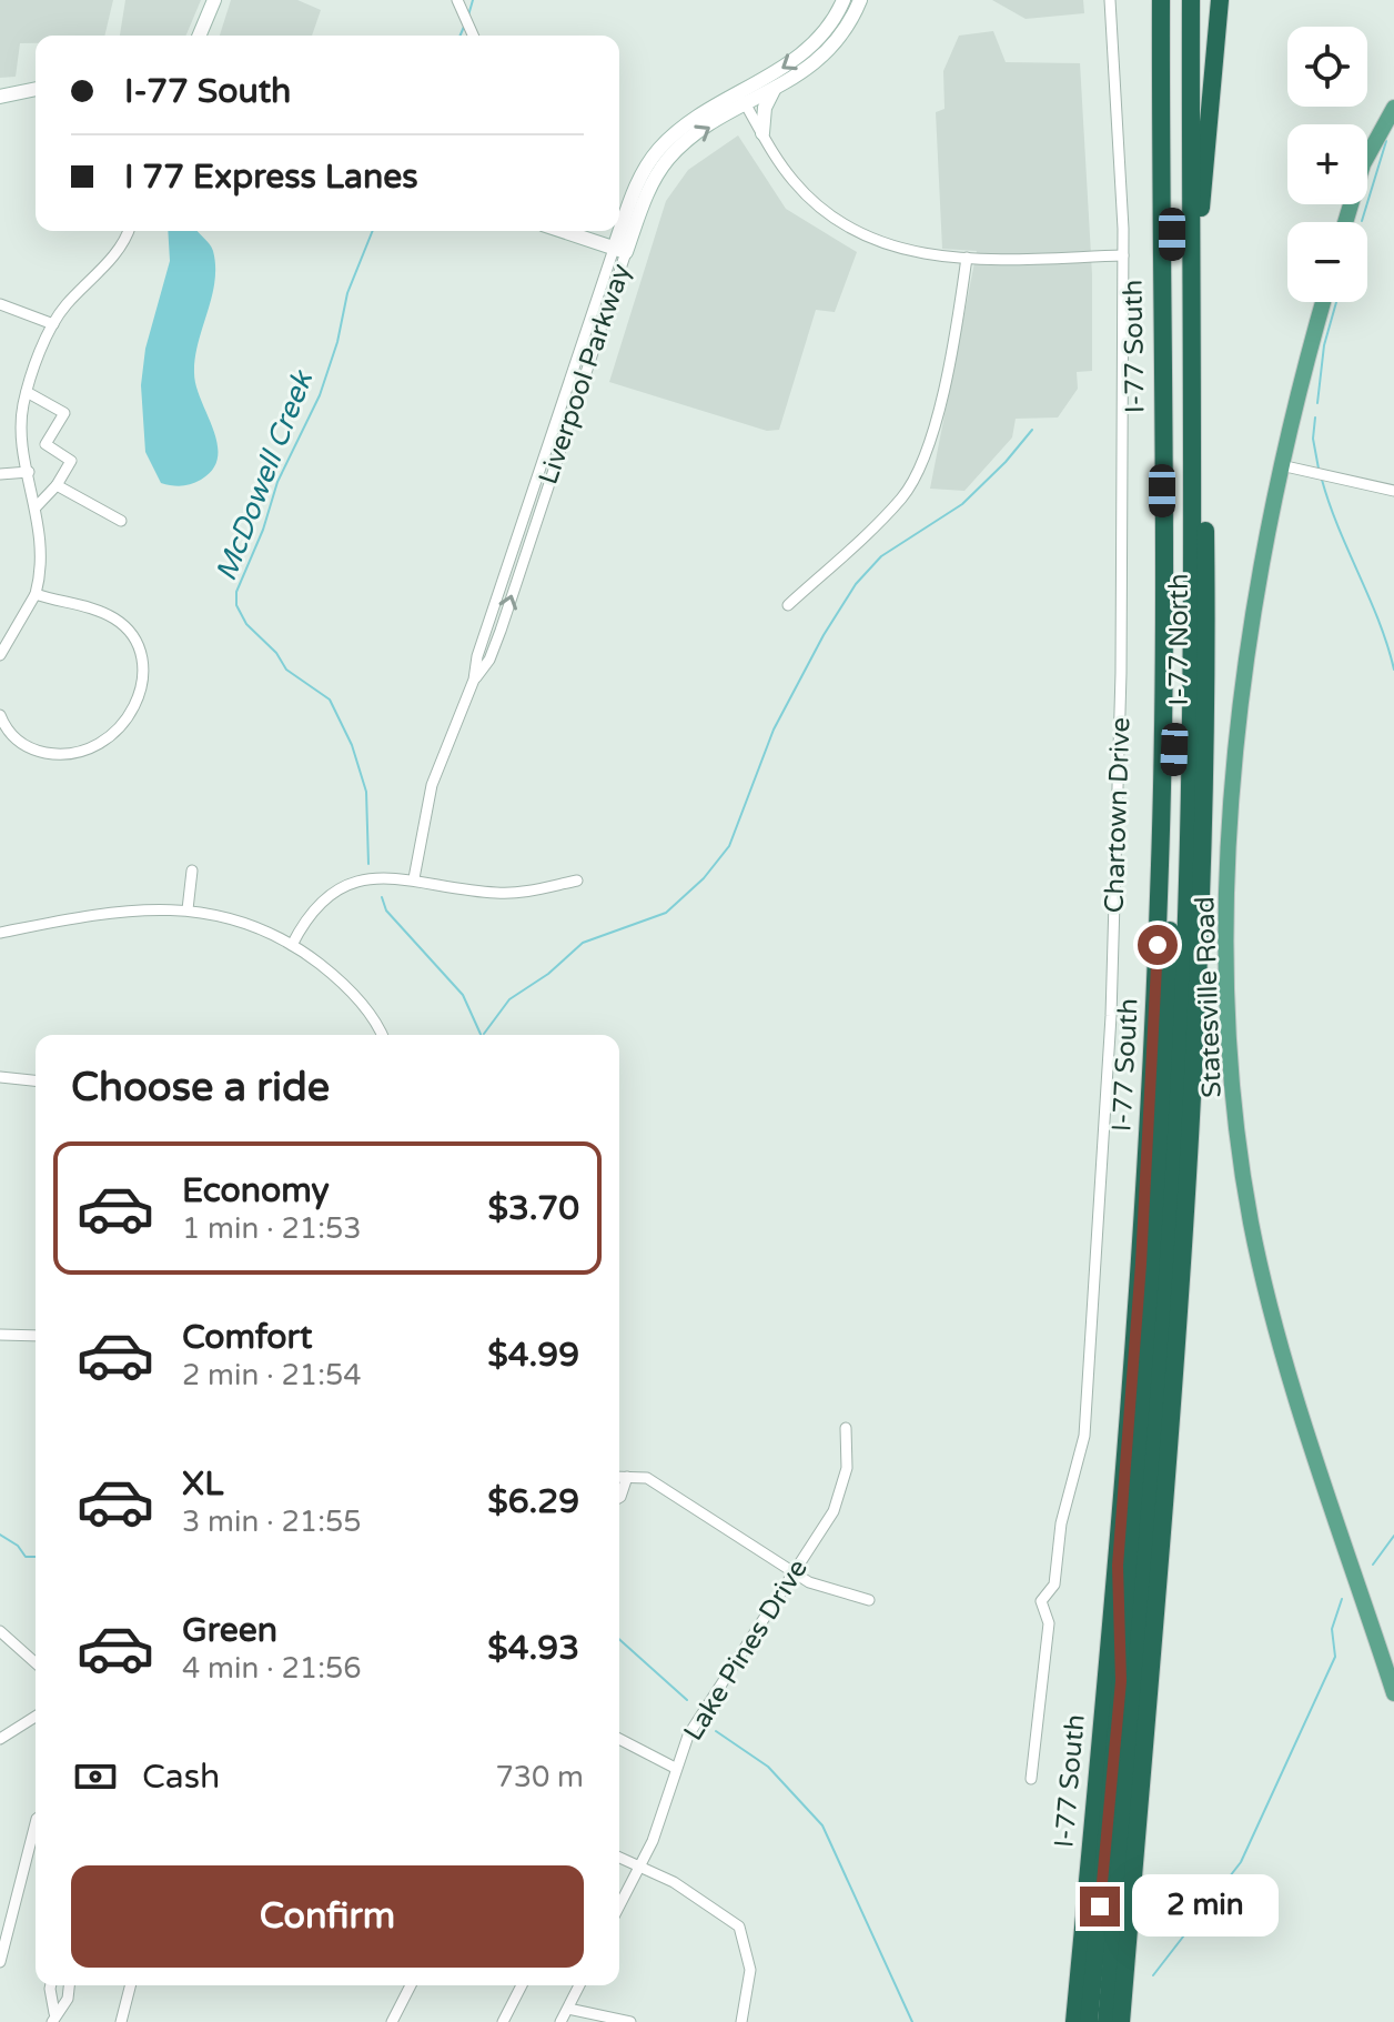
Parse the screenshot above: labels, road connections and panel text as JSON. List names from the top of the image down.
{
  "streets": {
    "highway": ["I-77 South", "I-77 North"],
    "main road": ["Statesville Road"],
    "street": ["Liverpool Parkway", "Chartown Drive", "Lake Pines Drive"]
  },
  "water": ["McDowell Creek"],
  "page": {
    "map_buttons": ["+", "−"],
    "banner": ["I-77 South", "I 77 Express Lanes"],
    "heading": "Choose a ride",
    "list": [
      {
        "name": "Economy",
        "note": "1 min · 21:53",
        "value": "$3.70"
      },
      {
        "name": "Comfort",
        "note": "2 min · 21:54",
        "value": "$4.99"
      },
      {
        "name": "XL",
        "note": "3 min · 21:55",
        "value": "$6.29"
      },
      {
        "name": "Green",
        "note": "4 min · 21:56",
        "value": "$4.93"
      }
    ],
    "pay": ["Cash", "730 m"],
    "buttons": "Confirm",
    "bubble": "2 min"
  }
}
